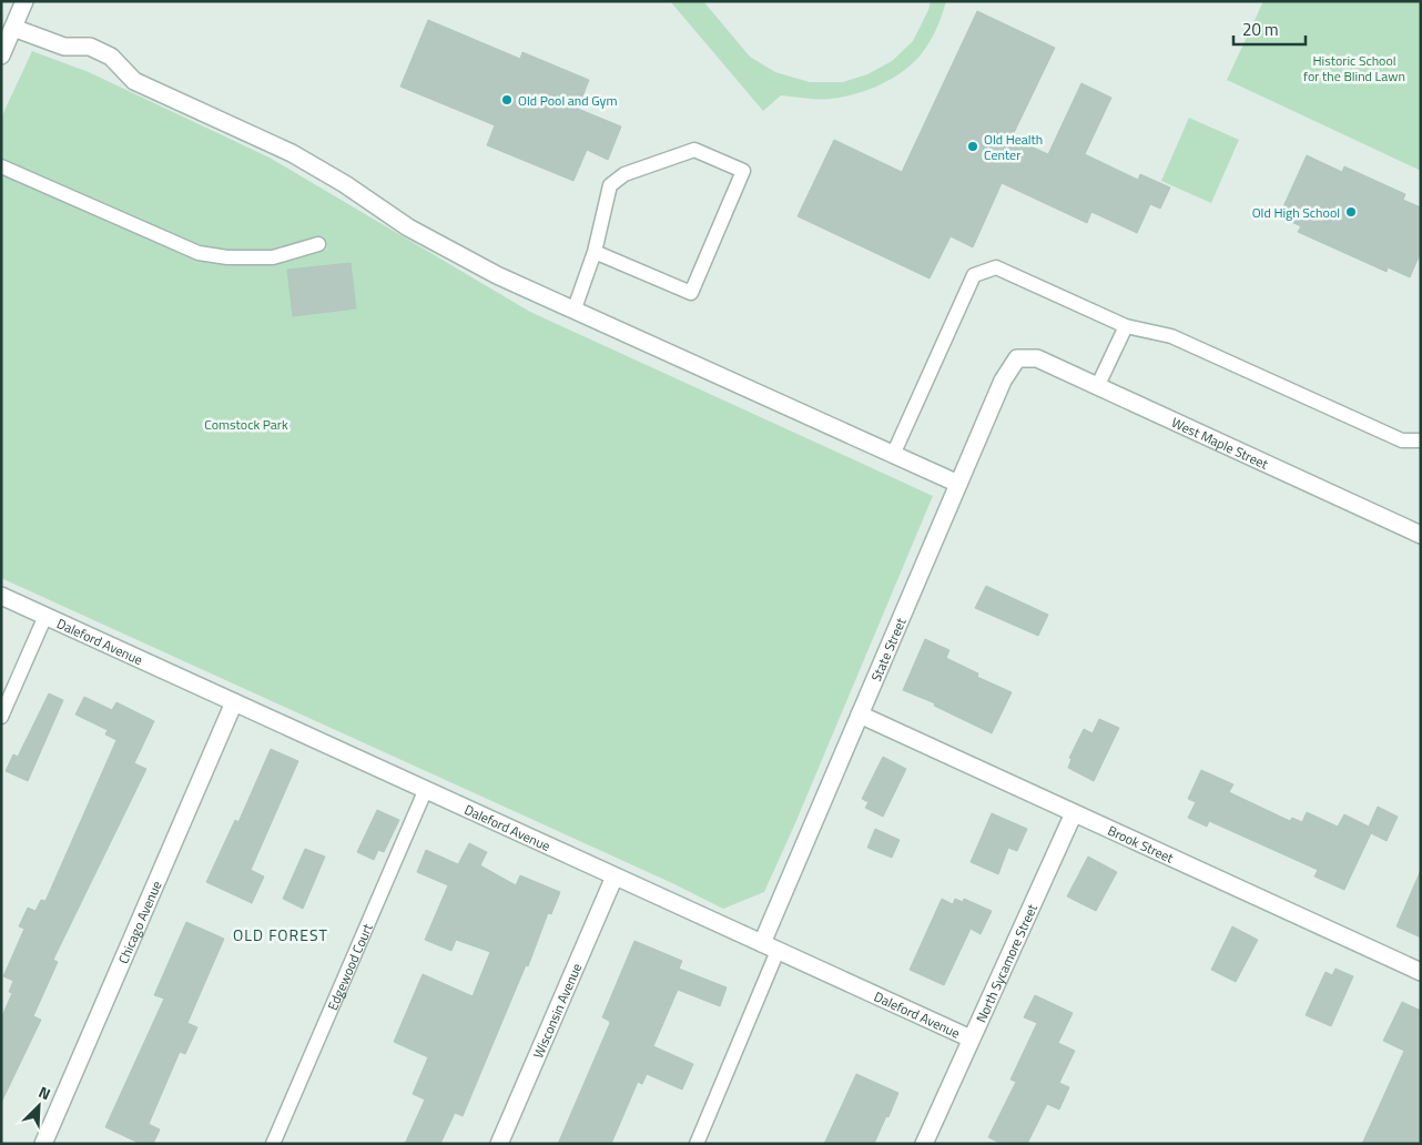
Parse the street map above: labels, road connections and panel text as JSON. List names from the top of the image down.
{
  "streets": {
    "street": [
      "West Maple Street",
      "Daleford Avenue",
      "State Street",
      "Brook Street",
      "Chicago Avenue",
      "North Sycamore Street",
      "Wisconsin Avenue"
    ],
    "lane": ["Edgewood Court"]
  },
  "crossings": [
    ["West Maple Street", "State Street"],
    ["Daleford Avenue", "State Street"],
    ["Daleford Avenue", "Chicago Avenue"],
    ["Daleford Avenue", "North Sycamore Street"],
    ["Daleford Avenue", "Edgewood Court"],
    ["Daleford Avenue", "Wisconsin Avenue"],
    ["State Street", "Brook Street"],
    ["Brook Street", "North Sycamore Street"]
  ],
  "districts": ["OLD FOREST"],
  "parks": ["Historic School for the Blind Lawn", "Comstock Park"],
  "places": ["Old Pool and Gym", "Old Health Center", "Old High School"],
  "scale_bar": "20 m",
  "north": "top right"
}
